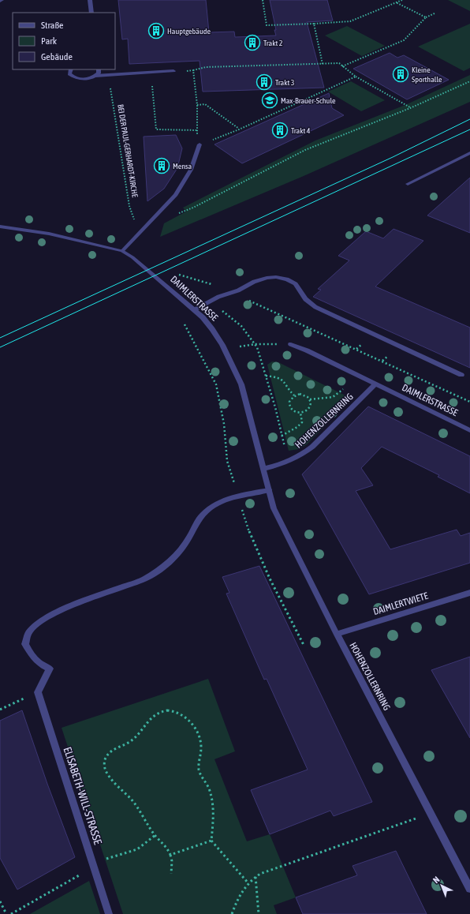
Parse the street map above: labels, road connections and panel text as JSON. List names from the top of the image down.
{
  "streets": {
    "street": [
      "DAIMLERSTRASSE",
      "HOHENZOLLERNRING",
      "DAIMLERTWIETE",
      "ELISABETH-WILL-STRASSE"
    ],
    "path": ["BEI DER PAUL-GERHARDT-KIRCHE"]
  },
  "crossings": [
    ["DAIMLERSTRASSE", "HOHENZOLLERNRING"],
    ["HOHENZOLLERNRING", "DAIMLERTWIETE"]
  ],
  "places": {
    "building": [
      "Hauptgebäude",
      "Trakt 2",
      "Kleine Sporthalle",
      "Trakt 3",
      "Trakt 4",
      "Mensa"
    ],
    "school or university": ["Max-Brauer-Schule"]
  },
  "legend": ["Straße", "Park", "Gebäude"],
  "north": "top left"
}
